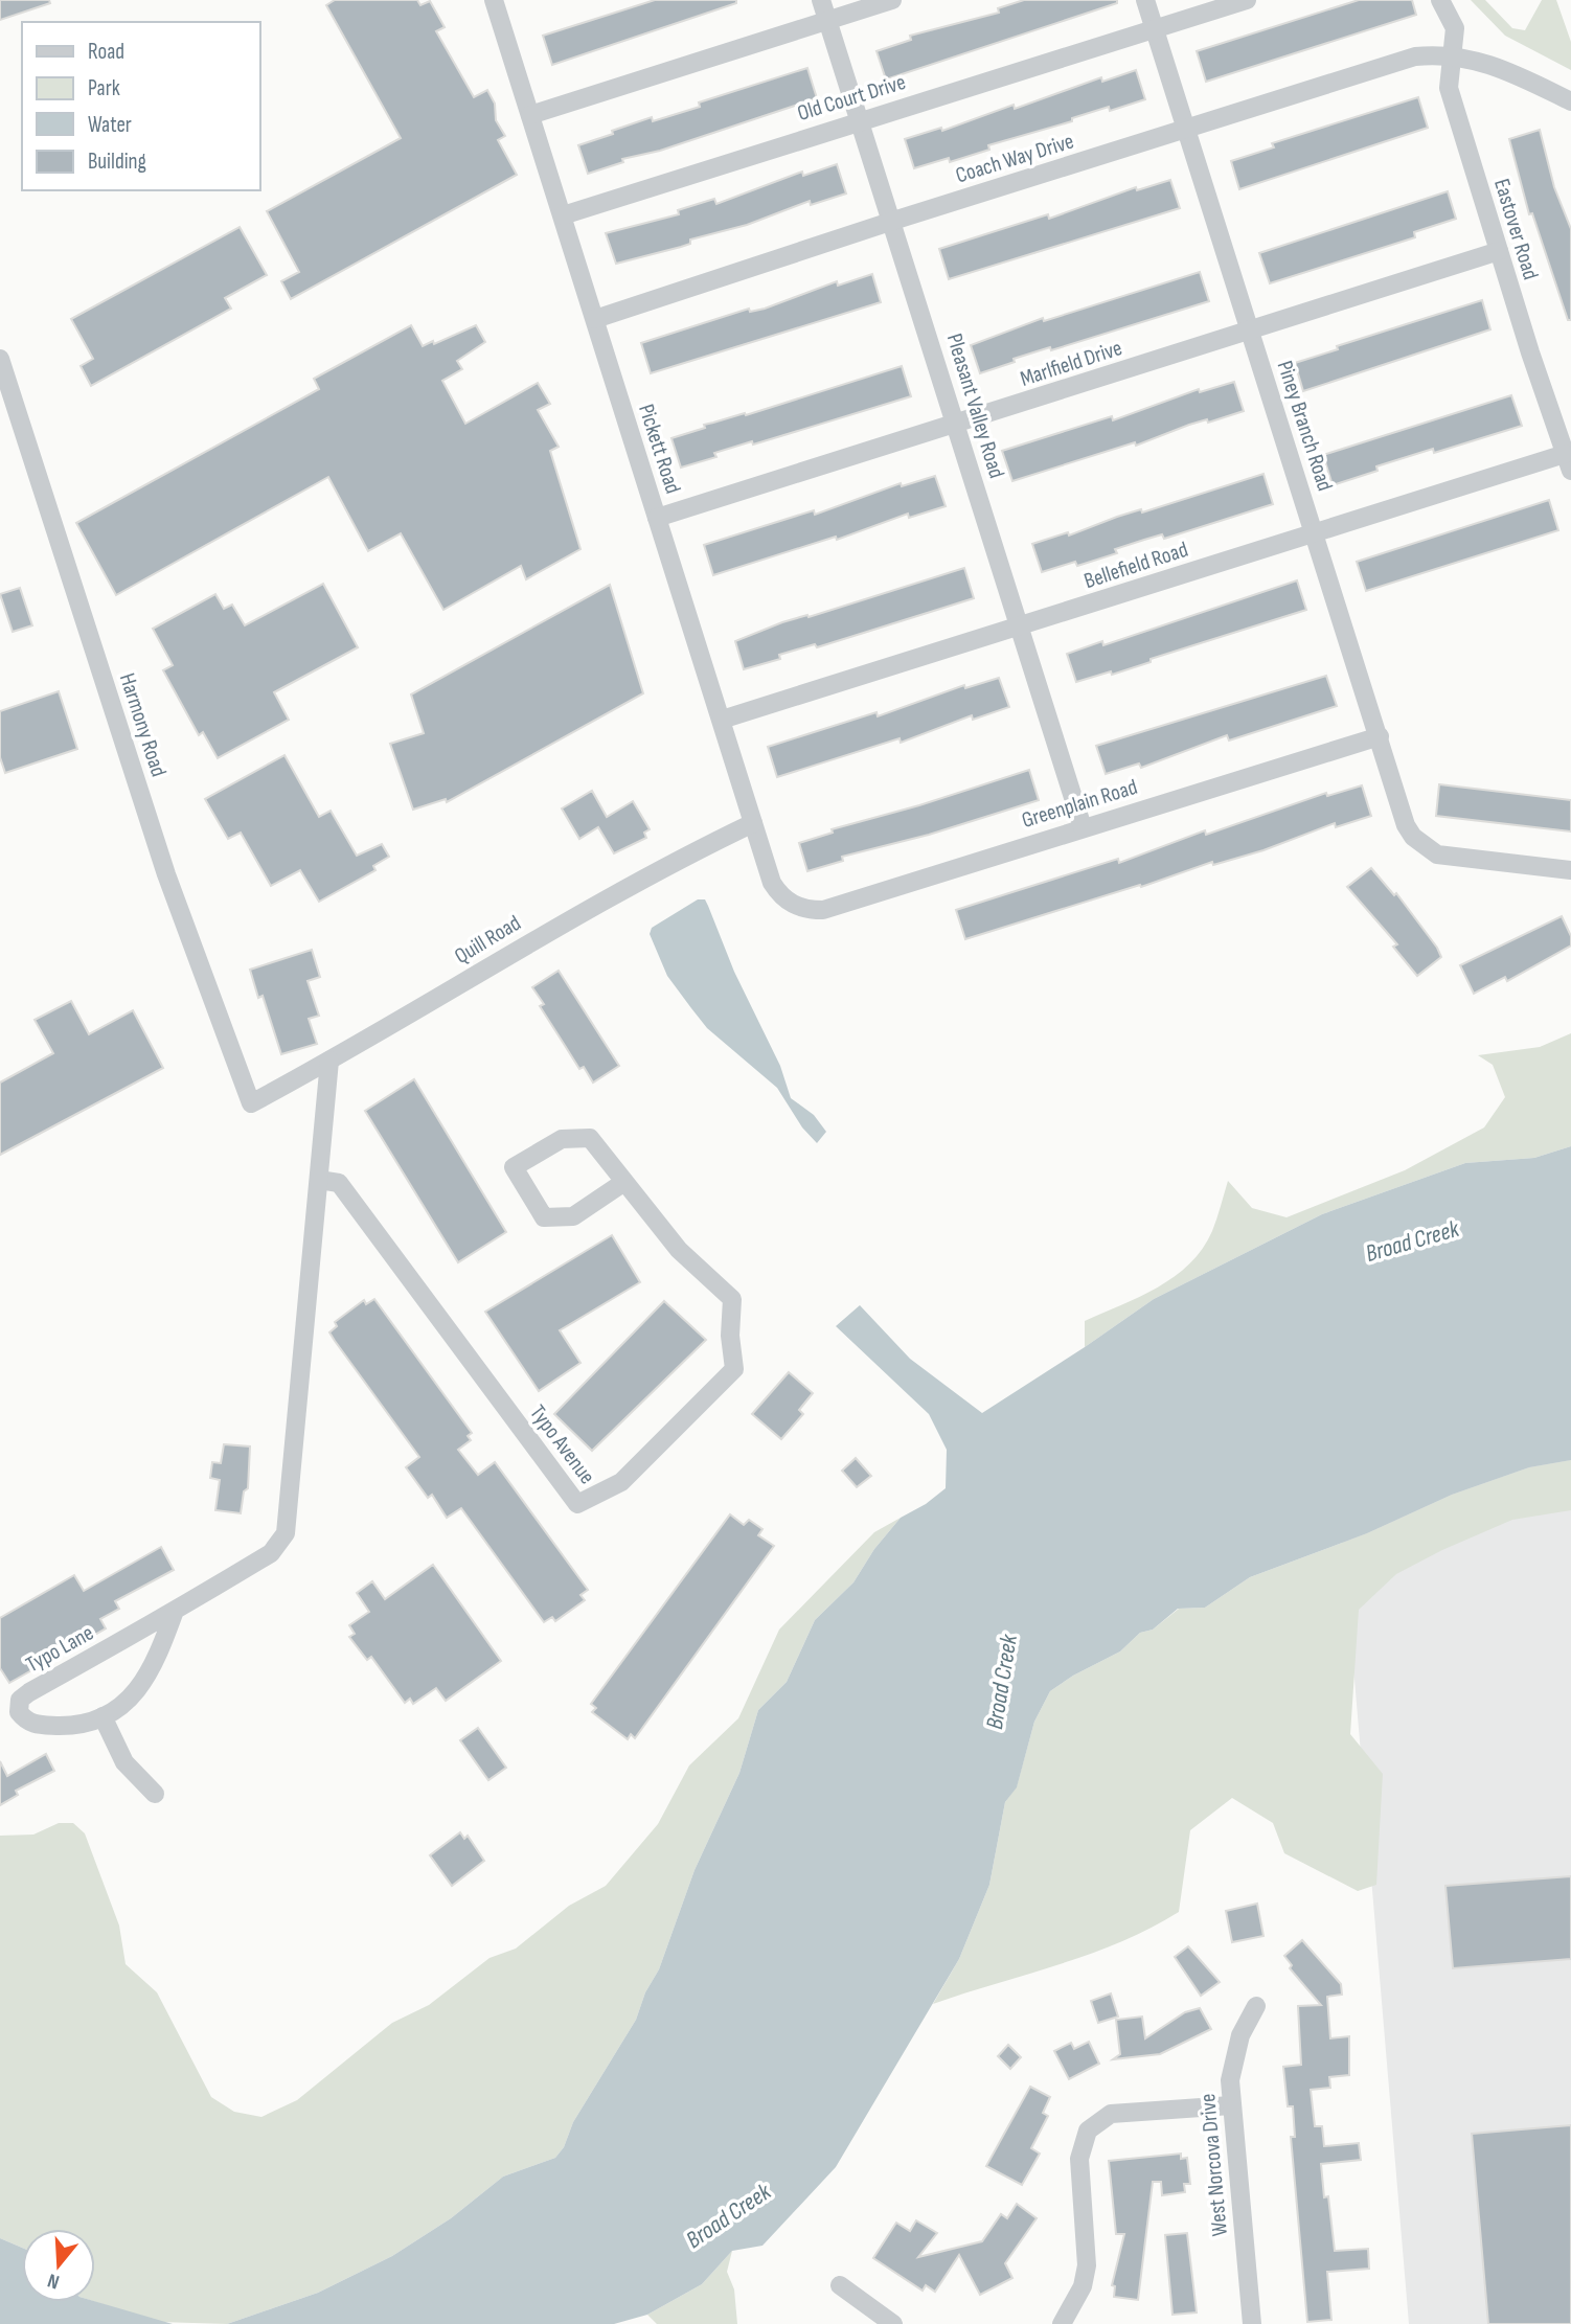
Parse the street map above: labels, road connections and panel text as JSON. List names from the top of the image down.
{
  "streets": {
    "street": [
      "Old Court Drive",
      "Coach Way Drive",
      "Eastover Road",
      "Marlfield Drive",
      "Pleasant Valley Road",
      "Piney Branch Road",
      "Pickett Road",
      "Bellefield Road",
      "Harmony Road",
      "Greenplain Road",
      "Quill Road",
      "Typo Avenue",
      "Typo Lane",
      "West Norcova Drive"
    ]
  },
  "crossings": [
    ["Old Court Drive", "Pleasant Valley Road"],
    ["Old Court Drive", "Piney Branch Road"],
    ["Old Court Drive", "Pickett Road"],
    ["Coach Way Drive", "Eastover Road"],
    ["Coach Way Drive", "Pleasant Valley Road"],
    ["Coach Way Drive", "Piney Branch Road"],
    ["Coach Way Drive", "Pickett Road"],
    ["Eastover Road", "Marlfield Drive"],
    ["Eastover Road", "Bellefield Road"],
    ["Marlfield Drive", "Pleasant Valley Road"],
    ["Marlfield Drive", "Piney Branch Road"],
    ["Marlfield Drive", "Pickett Road"],
    ["Pleasant Valley Road", "Bellefield Road"],
    ["Pleasant Valley Road", "Greenplain Road"],
    ["Piney Branch Road", "Bellefield Road"],
    ["Piney Branch Road", "Greenplain Road"],
    ["Pickett Road", "Bellefield Road"],
    ["Pickett Road", "Greenplain Road"],
    ["Pickett Road", "Quill Road"],
    ["Harmony Road", "Quill Road"],
    ["Typo Avenue", "Typo Lane"]
  ],
  "water": ["Broad Creek"],
  "legend": [
    "Road",
    "Park",
    "Water",
    "Building"
  ],
  "north": "bottom"
}
